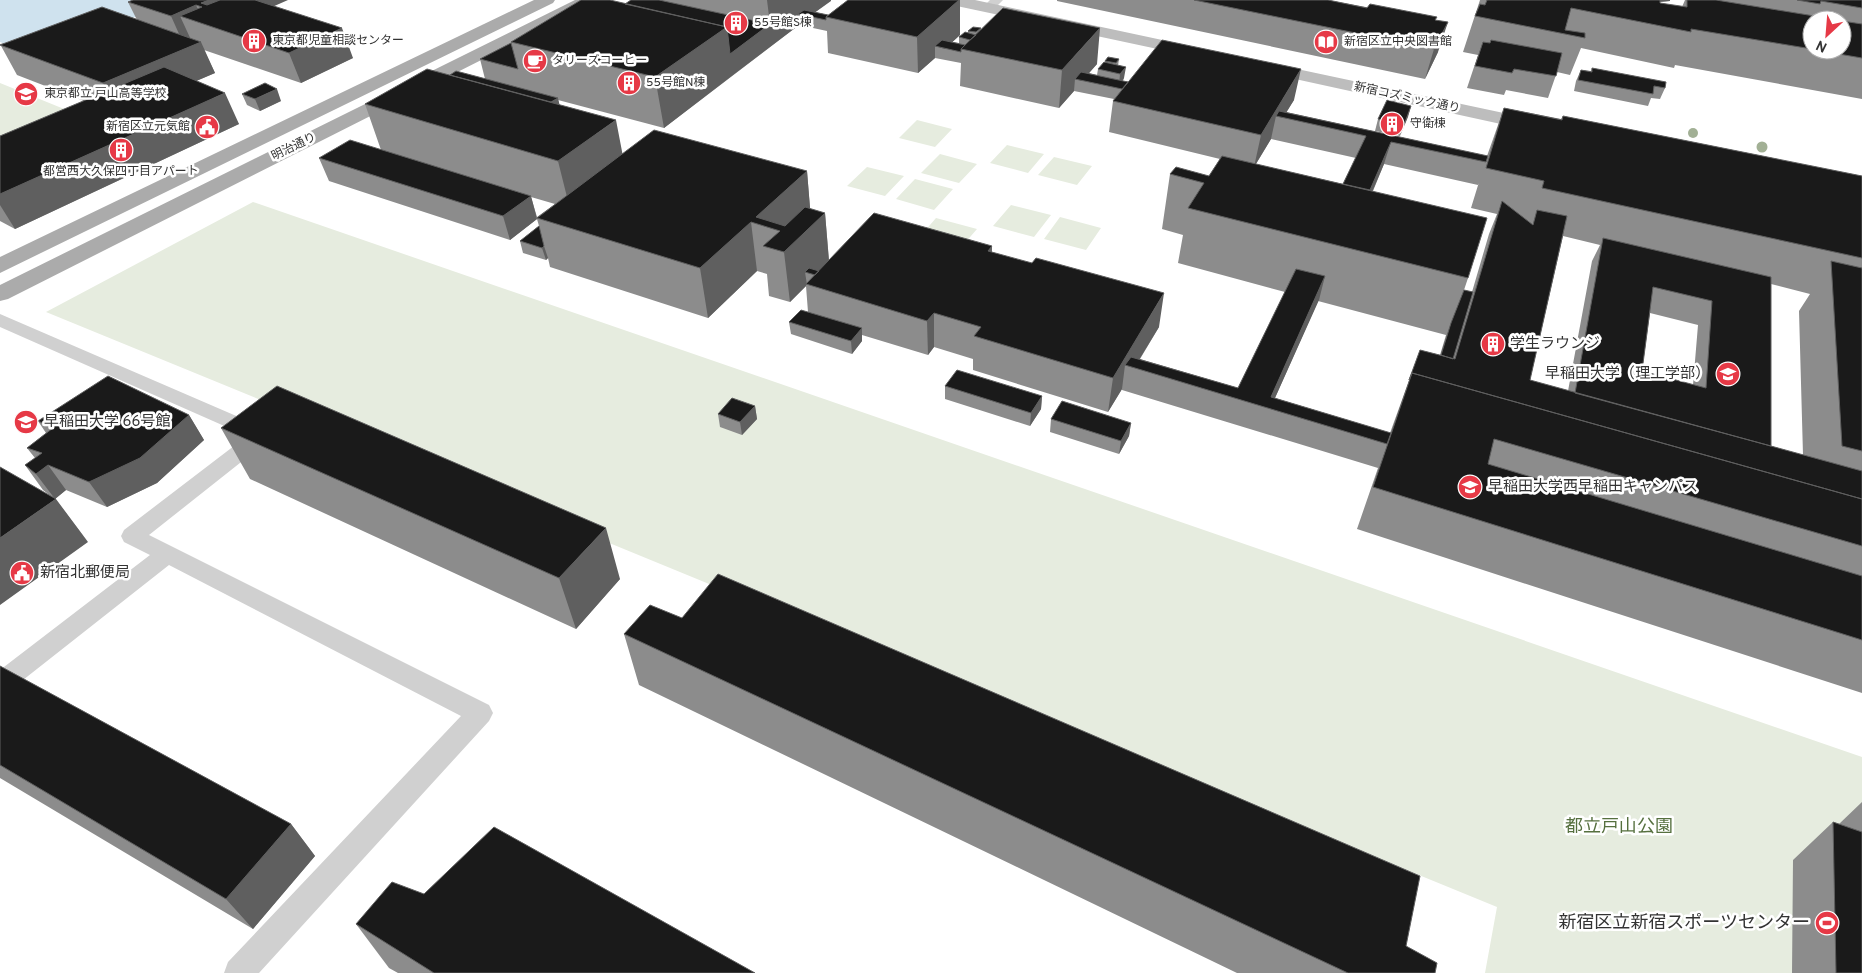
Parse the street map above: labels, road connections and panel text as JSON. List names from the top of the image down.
{
  "streets": {
    "main road": ["明治通り"],
    "street": ["新宿コズミック通り"]
  },
  "parks": ["都立戸山公園"],
  "places": {
    "building": [
      "55号館S棟",
      "東京都児童相談センター",
      "55号館N棟",
      "守衛棟",
      "都営西大久保四丁目アパート",
      "学生ラウンジ"
    ],
    "library": ["新宿区立中央図書館"],
    "cafe": ["タリーズコーヒー"],
    "school or university": [
      "東京都立 戸山高等学校",
      "早稲田大学（理工学部）",
      "早稲田大学 66号館",
      "早稲田大学西早稲田キャンパス"
    ],
    "public building": ["新宿区立元気館", "新宿北郵便局"],
    "sports": ["新宿区立新宿スポーツセンター"]
  },
  "north": "bottom left"
}
